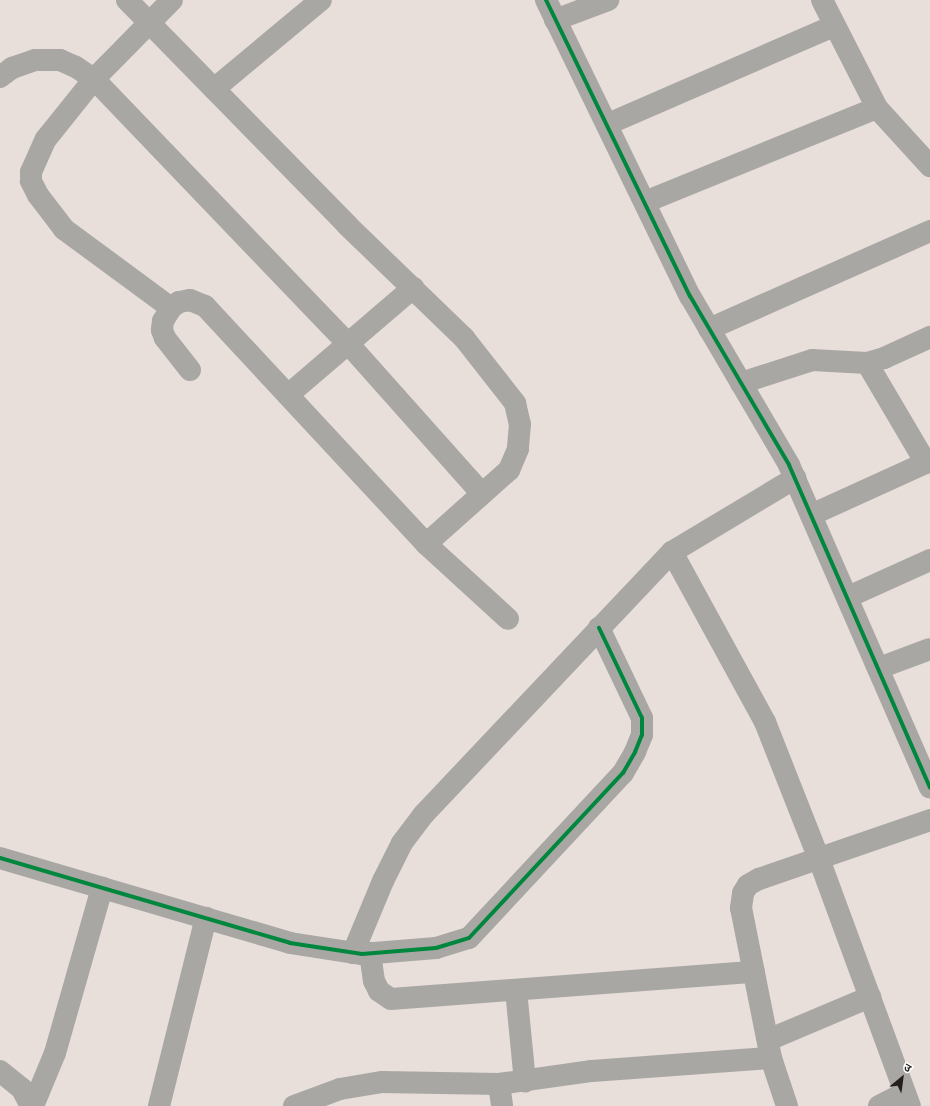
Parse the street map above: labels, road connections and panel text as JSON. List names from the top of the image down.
{
  "north": "top right"
}
